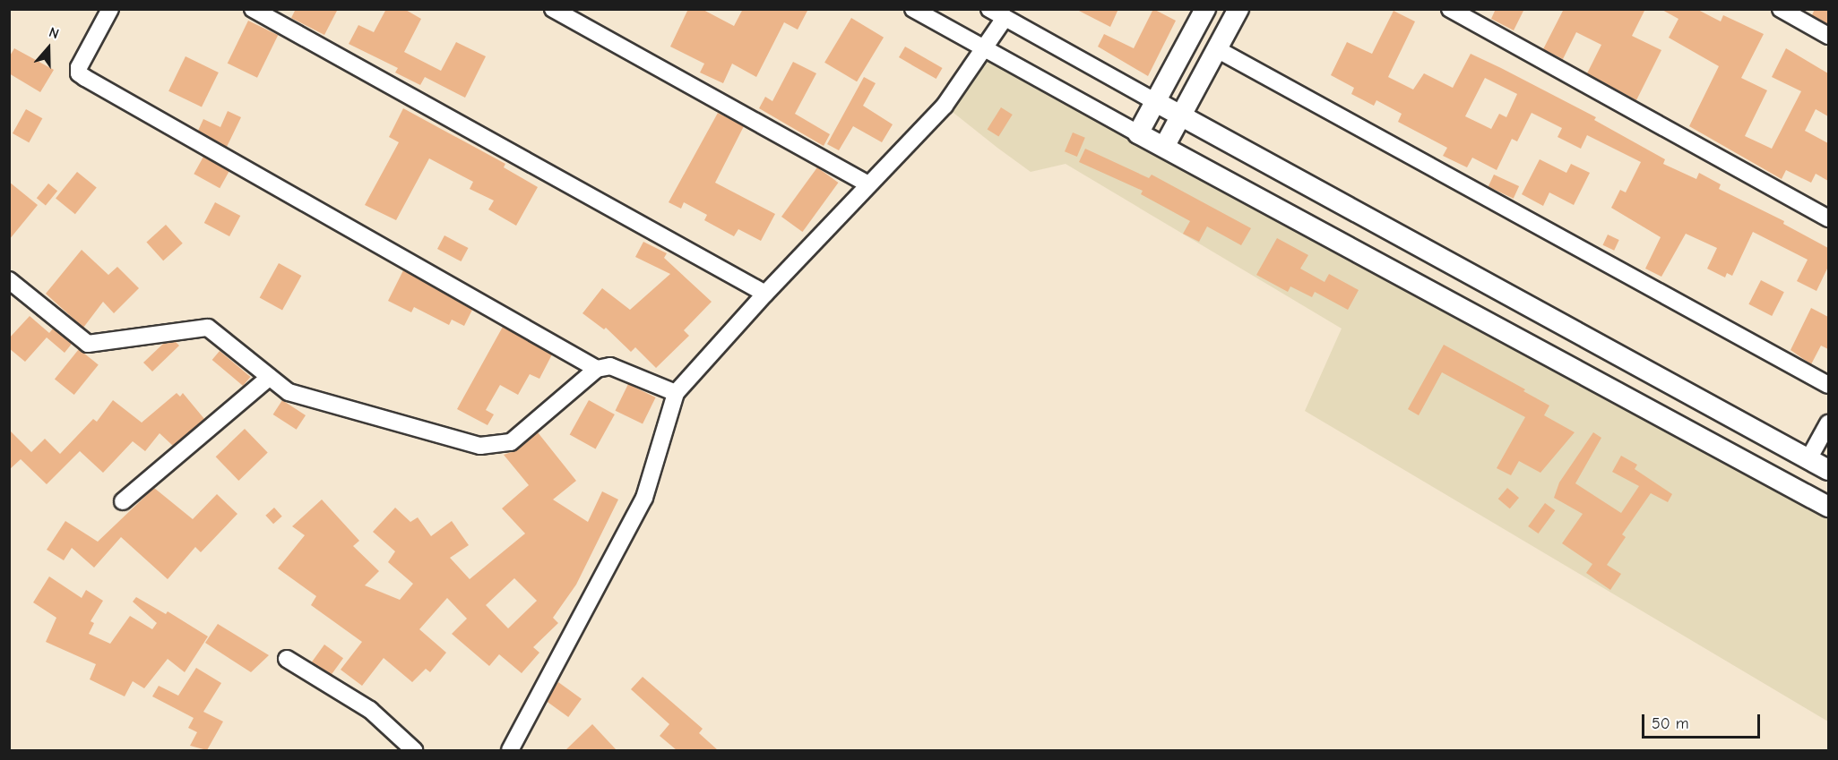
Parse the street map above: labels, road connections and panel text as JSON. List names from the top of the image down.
{
  "scale_bar": "50 m",
  "north": "top"
}
